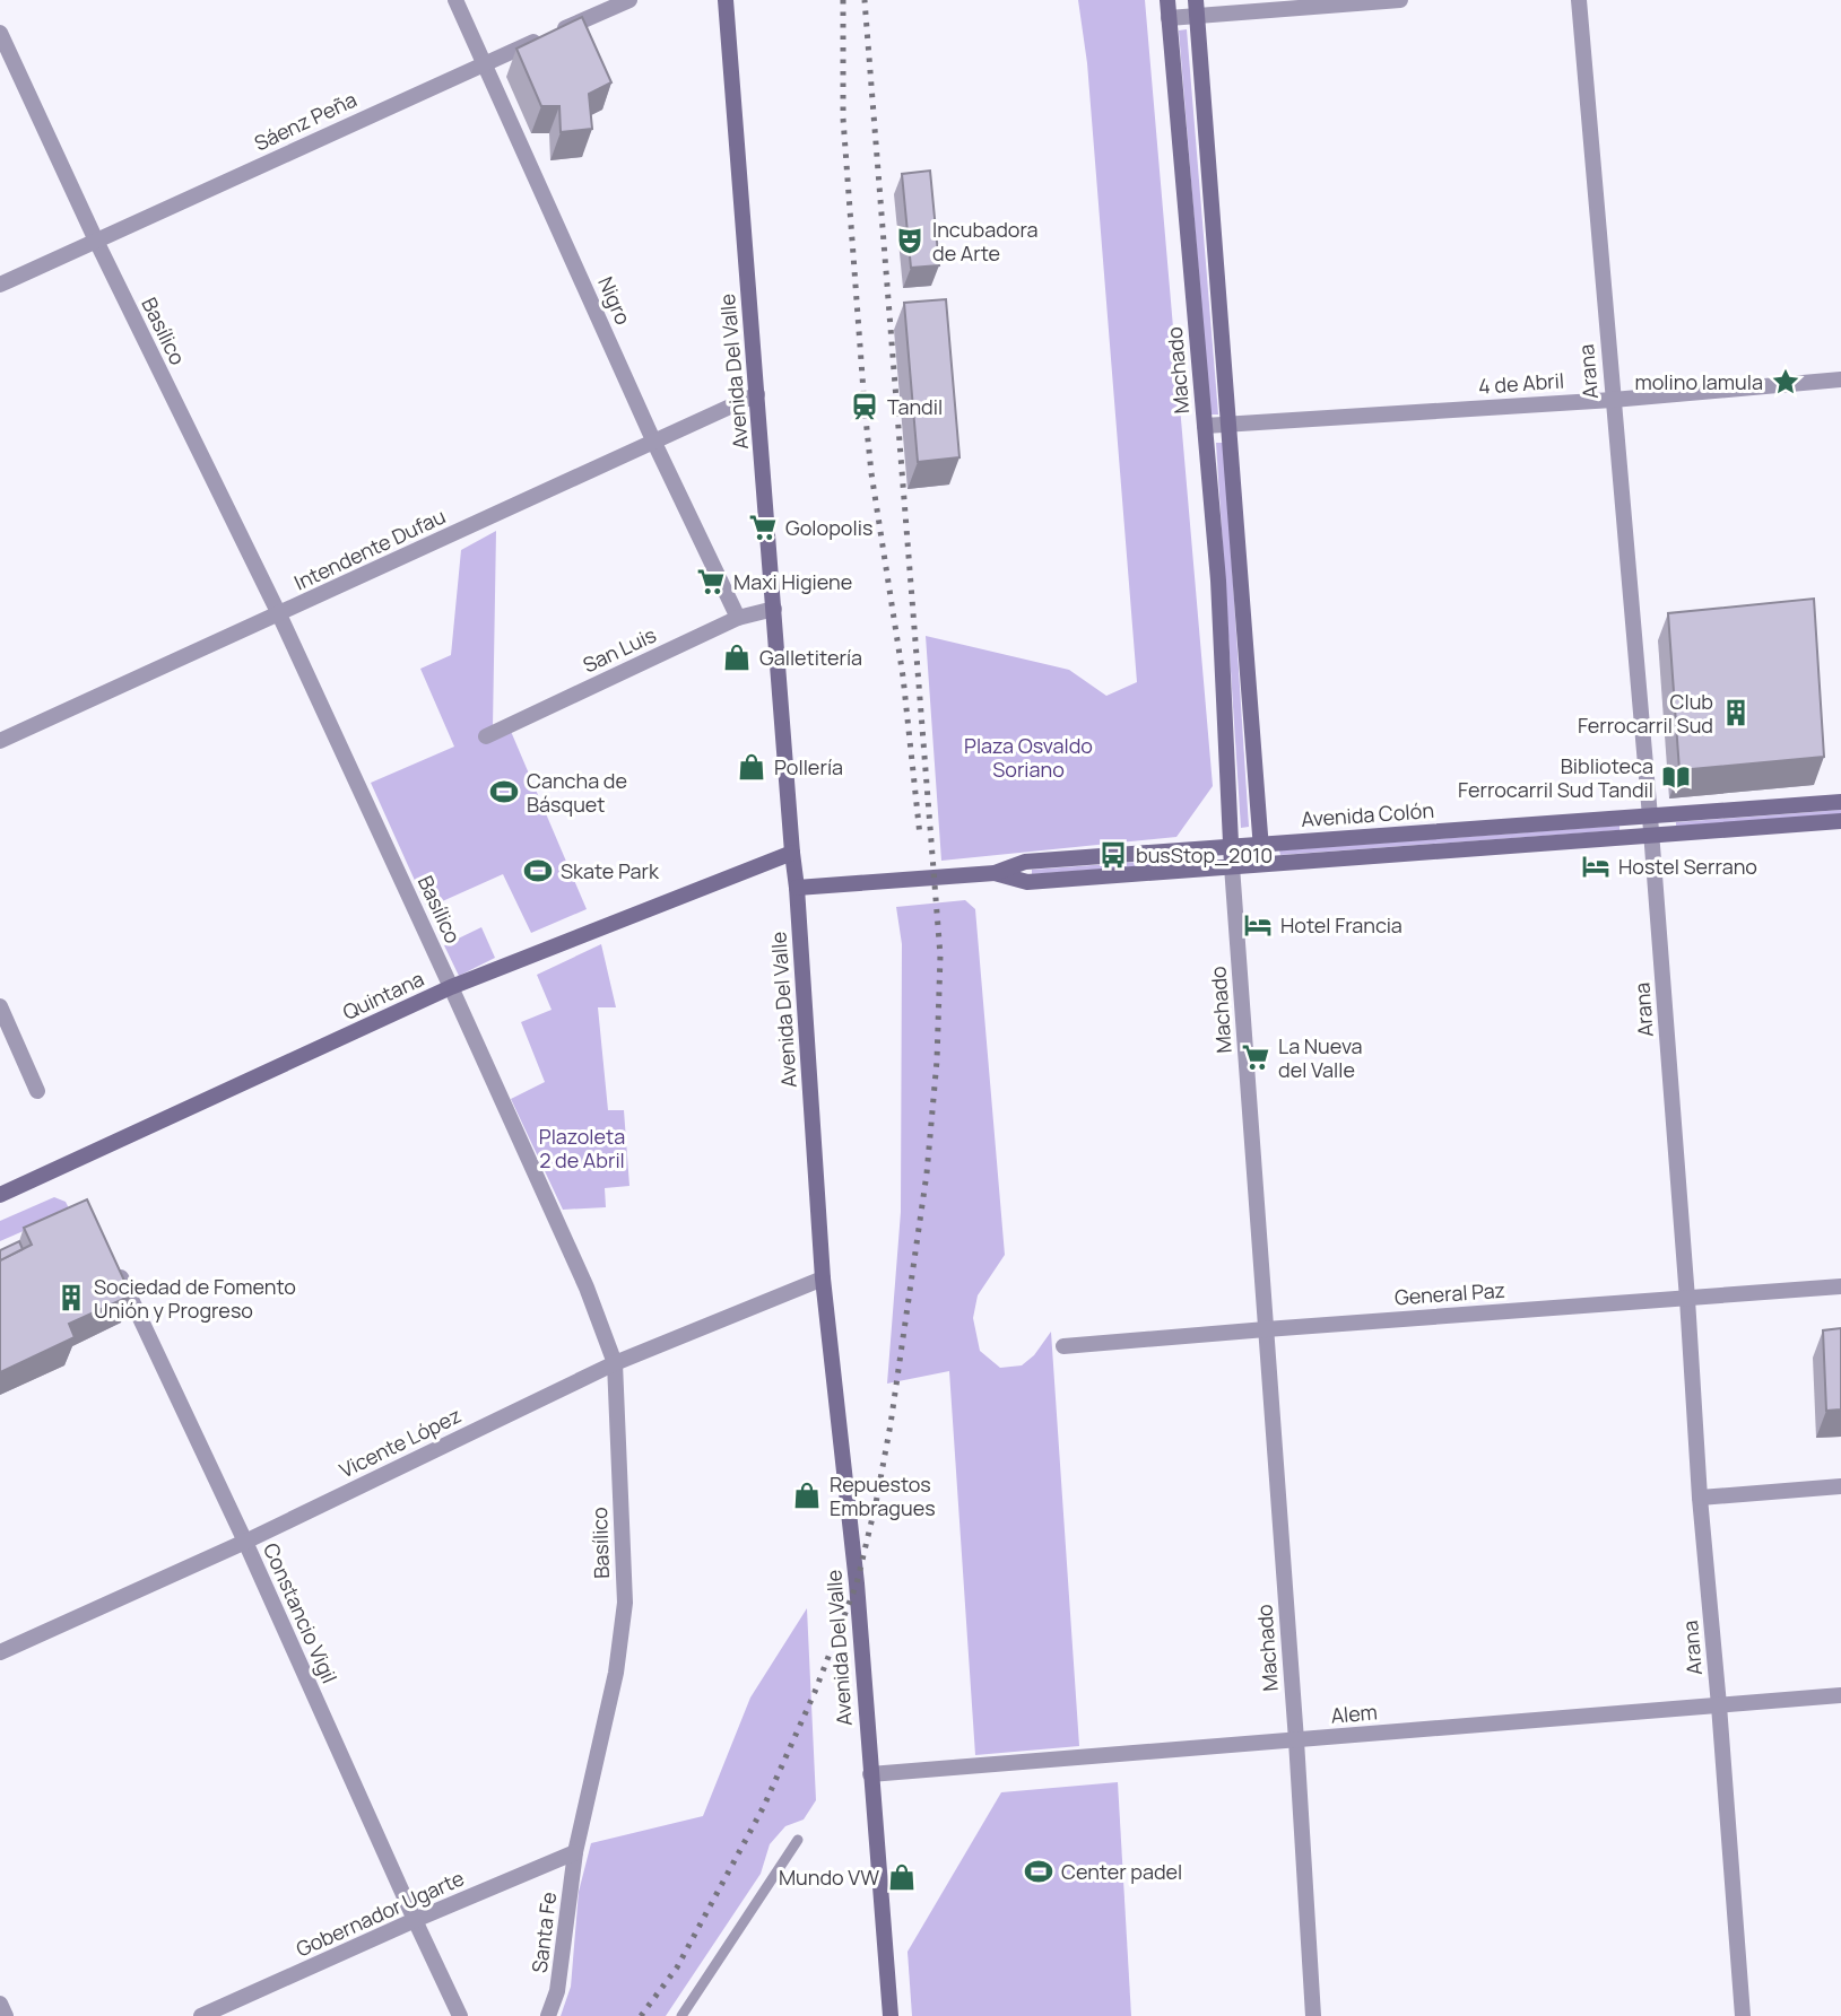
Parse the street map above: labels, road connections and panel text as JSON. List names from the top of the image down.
{
  "streets": {
    "main road": [
      "Machado",
      "Avenida Del Valle",
      "Avenida Colón",
      "Quintana"
    ],
    "street": [
      "Sáenz Peña",
      "Nigro",
      "Basílico",
      "Arana",
      "4 de Abril",
      "Intendente Dufau",
      "San Luis",
      "General Paz",
      "Vicente López",
      "Constancio Vigil",
      "Alem",
      "Gobernador Ugarte",
      "Santa Fe"
    ]
  },
  "crossings": [
    ["Sáenz Peña", "Nigro"],
    ["Sáenz Peña", "Basílico"],
    ["Nigro", "Intendente Dufau"],
    ["Nigro", "San Luis"],
    ["Basílico", "Intendente Dufau"],
    ["Basílico", "Quintana"],
    ["Basílico", "Vicente López"],
    ["Basílico", "Gobernador Ugarte"],
    ["Basílico", "Santa Fe"],
    ["Machado", "4 de Abril"],
    ["Machado", "Avenida Colón"],
    ["Machado", "General Paz"],
    ["Machado", "Alem"],
    ["Avenida Del Valle", "Intendente Dufau"],
    ["Avenida Del Valle", "San Luis"],
    ["Avenida Del Valle", "Avenida Colón"],
    ["Avenida Del Valle", "Quintana"],
    ["Avenida Del Valle", "Vicente López"],
    ["Avenida Del Valle", "Alem"],
    ["Arana", "4 de Abril"],
    ["Arana", "Avenida Colón"],
    ["Arana", "General Paz"],
    ["Arana", "Alem"],
    ["Vicente López", "Constancio Vigil"],
    ["Constancio Vigil", "Gobernador Ugarte"],
    ["Gobernador Ugarte", "Santa Fe"]
  ],
  "parks": ["Plaza Osvaldo Soriano", "Plazoleta 2 de Abril"],
  "places": {
    "theatre": ["Incubadora de Arte"],
    "place": ["molino lamula"],
    "station": ["Tandil"],
    "supermarket": ["Golopolis", "Maxi Higiene", "La Nueva del Valle"],
    "shop": [
      "Galletitería",
      "Pollería",
      "Repuestos Embragues",
      "Mundo VW"
    ],
    "building": ["Club Ferrocarril Sud", "Sociedad de Fomento Unión y Progreso"],
    "library": ["Biblioteca Ferrocarril Sud Tandil"],
    "sports": ["Cancha de Básquet", "Skate Park", "Center padel"],
    "bus stop": ["busStop_2010"],
    "hotel": ["Hostel Serrano", "Hotel Francia"]
  }
}
